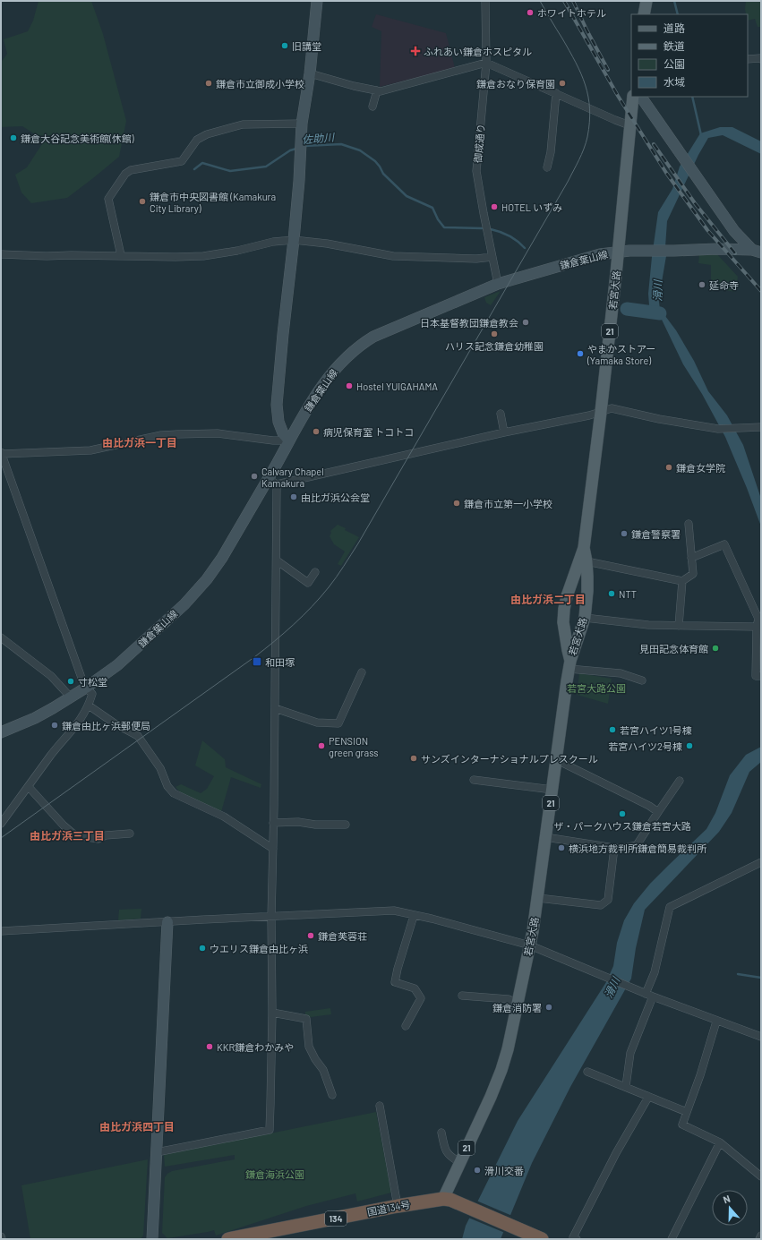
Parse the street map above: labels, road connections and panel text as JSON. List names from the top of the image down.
{
  "streets": {
    "highway": ["国道134号", "134"],
    "main road": ["若宮大路", "21"],
    "street": ["御成通り", "鎌倉葉山線"]
  },
  "crossings": [
    ["御成通り", "鎌倉葉山線"],
    ["鎌倉葉山線", "若宮大路"],
    ["若宮大路", "国道134号"]
  ],
  "districts": [
    "由比ガ浜一丁目",
    "由比ガ浜二丁目",
    "由比ガ浜三丁目",
    "由比ガ浜四丁目"
  ],
  "water": ["佐助川", "滑川"],
  "parks": ["若宮大路公園", "鎌倉海浜公園"],
  "places": {
    "other": [
      "ホワイトホテル",
      "旧講堂",
      "鎌倉市立御成小学校",
      "鎌倉おなり保育園",
      "鎌倉大谷記念美術館(休館)",
      "鎌倉市中央図書館 (Kamakura City Library)",
      "HOTEL いずみ",
      "延命寺",
      "日本基督教団鎌倉教会",
      "ハリス記念鎌倉幼稚園",
      "やまかストアー (Yamaka Store)",
      "Hostel YUIGAHAMA",
      "病児保育室 トコトコ",
      "鎌倉女学院",
      "Calvary Chapel Kamakura",
      "由比ガ浜公会堂",
      "鎌倉市立第一小学校",
      "鎌倉警察署",
      "NTT",
      "見田記念体育館",
      "寸松堂",
      "鎌倉由比ヶ浜郵便局",
      "若宮ハイツ1号棟",
      "PENSION green grass",
      "若宮ハイツ2号棟",
      "サンズインターナショナルプレスクール",
      "ザ・パークハウス鎌倉若宮大路",
      "横浜地方裁判所鎌倉簡易裁判所",
      "鎌倉芙蓉荘",
      "ウエリス鎌倉由比ヶ浜",
      "鎌倉消防署",
      "KKR鎌倉わかみや",
      "滑川交番"
    ],
    "health": ["ふれあい鎌倉ホスピタル"],
    "transit": ["和田塚"]
  },
  "legend": [
    "道路",
    "鉄道",
    "公園",
    "水域"
  ],
  "north": "top"
}
